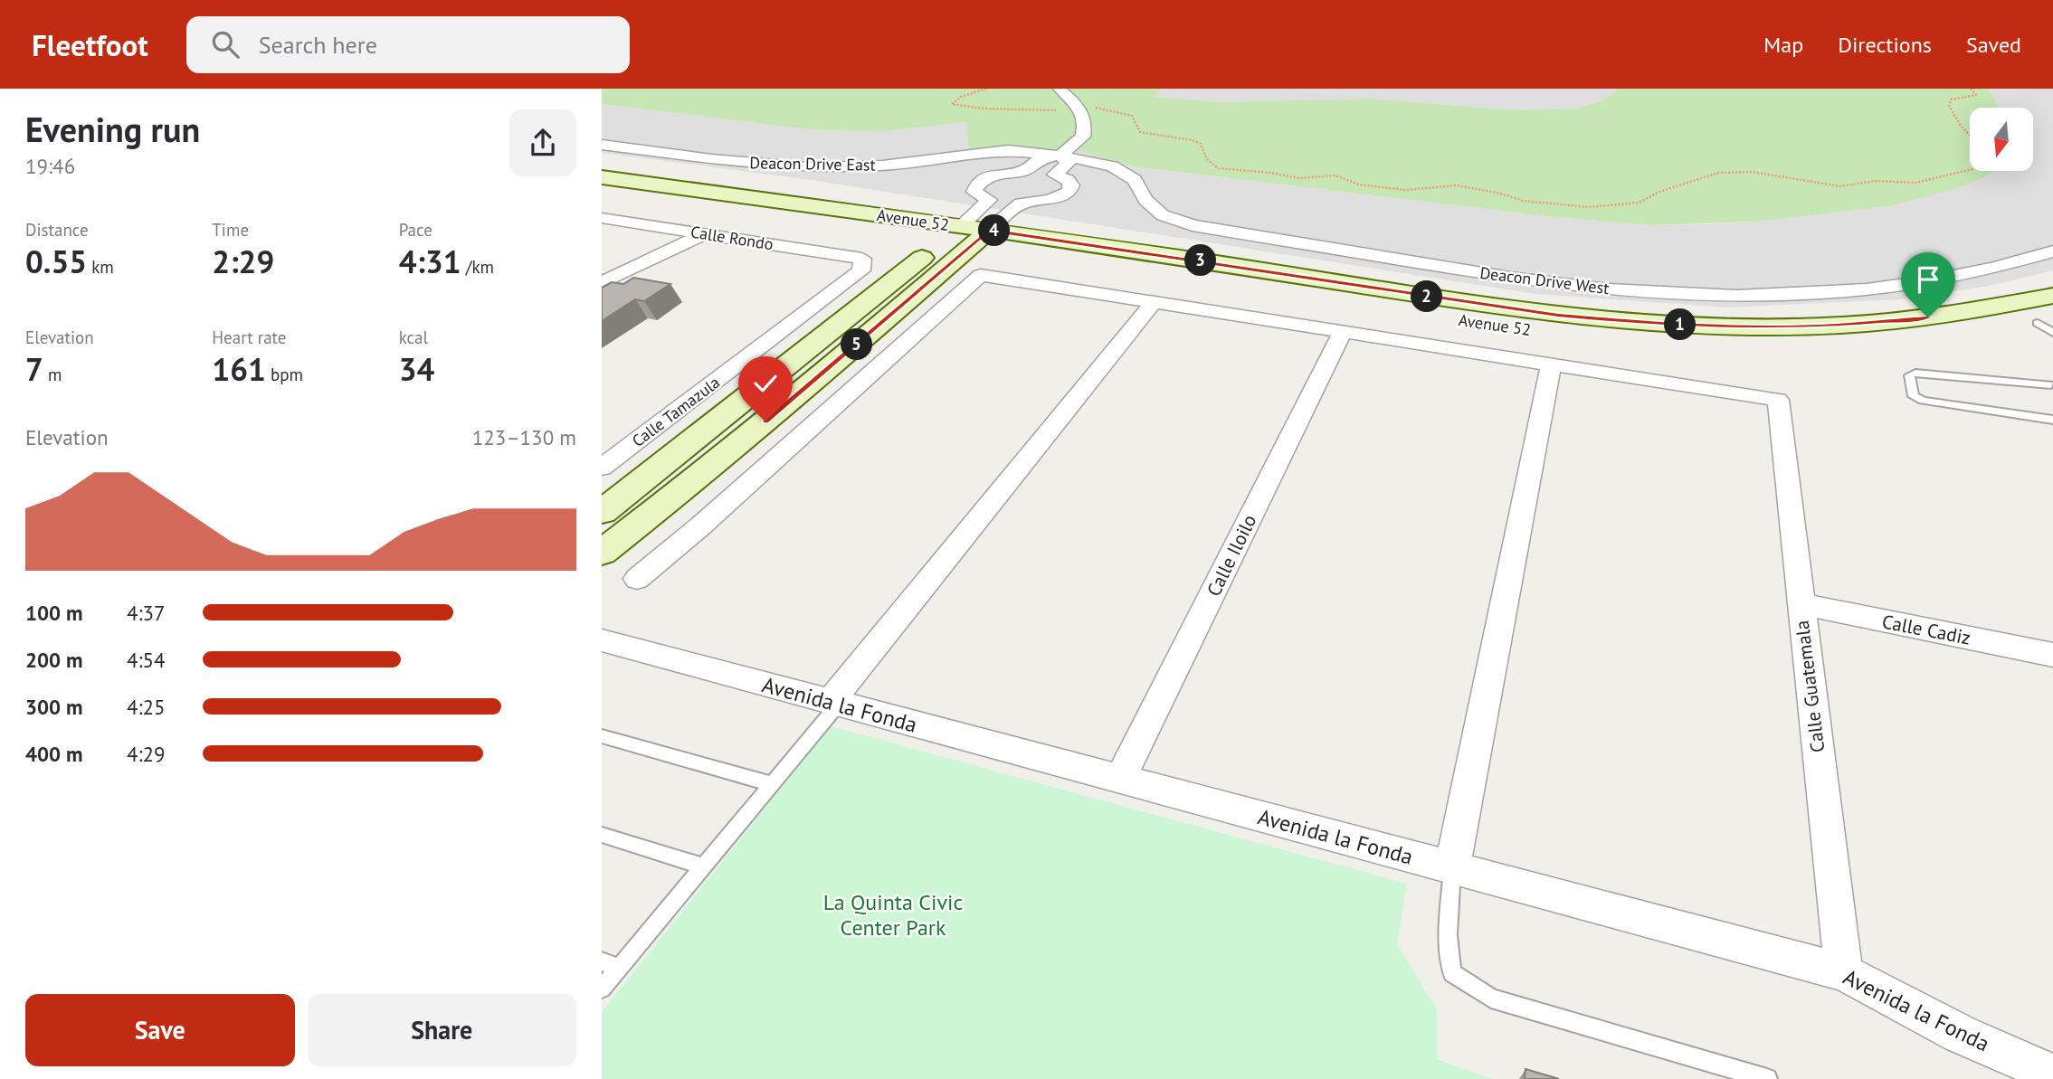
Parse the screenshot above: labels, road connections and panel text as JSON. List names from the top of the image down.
{
  "streets": {
    "main road": ["Avenue 52"],
    "street": [
      "Deacon Drive East",
      "Calle Rondo",
      "Deacon Drive West",
      "Calle Tamazula",
      "Calle Iloilo",
      "Calle Cadiz",
      "Calle Guatemala",
      "Avenida la Fonda"
    ]
  },
  "crossings": [
    ["Deacon Drive East", "Deacon Drive West"],
    ["Calle Rondo", "Calle Tamazula"],
    ["Calle Iloilo", "Avenida la Fonda"],
    ["Calle Cadiz", "Calle Guatemala"],
    ["Calle Guatemala", "Avenida la Fonda"]
  ],
  "parks": ["La Quinta Civic Center Park"],
  "north": "bottom",
  "page": {
    "header": "Fleetfoot",
    "search": "Search here",
    "nav": ["Map", "Directions", "Saved"],
    "heading": ["Evening run", "19:46"],
    "stats": [
      ["Distance", "0.55 km"],
      ["Time", "2:29"],
      ["Pace", "4:31 /km"],
      ["Elevation", "7 m"],
      ["Heart rate", "161 bpm"],
      ["kcal", "34"]
    ],
    "pins": [
      "4",
      "3",
      "2",
      "1",
      "5"
    ],
    "chart": ["Elevation", "123–130 m"],
    "list": [
      {
        "name": "100 m",
        "note": "4:37"
      },
      {
        "name": "200 m",
        "note": "4:54"
      },
      {
        "name": "300 m",
        "note": "4:25"
      },
      {
        "name": "400 m",
        "note": "4:29"
      }
    ],
    "buttons": ["Save", "Share"]
  }
}
